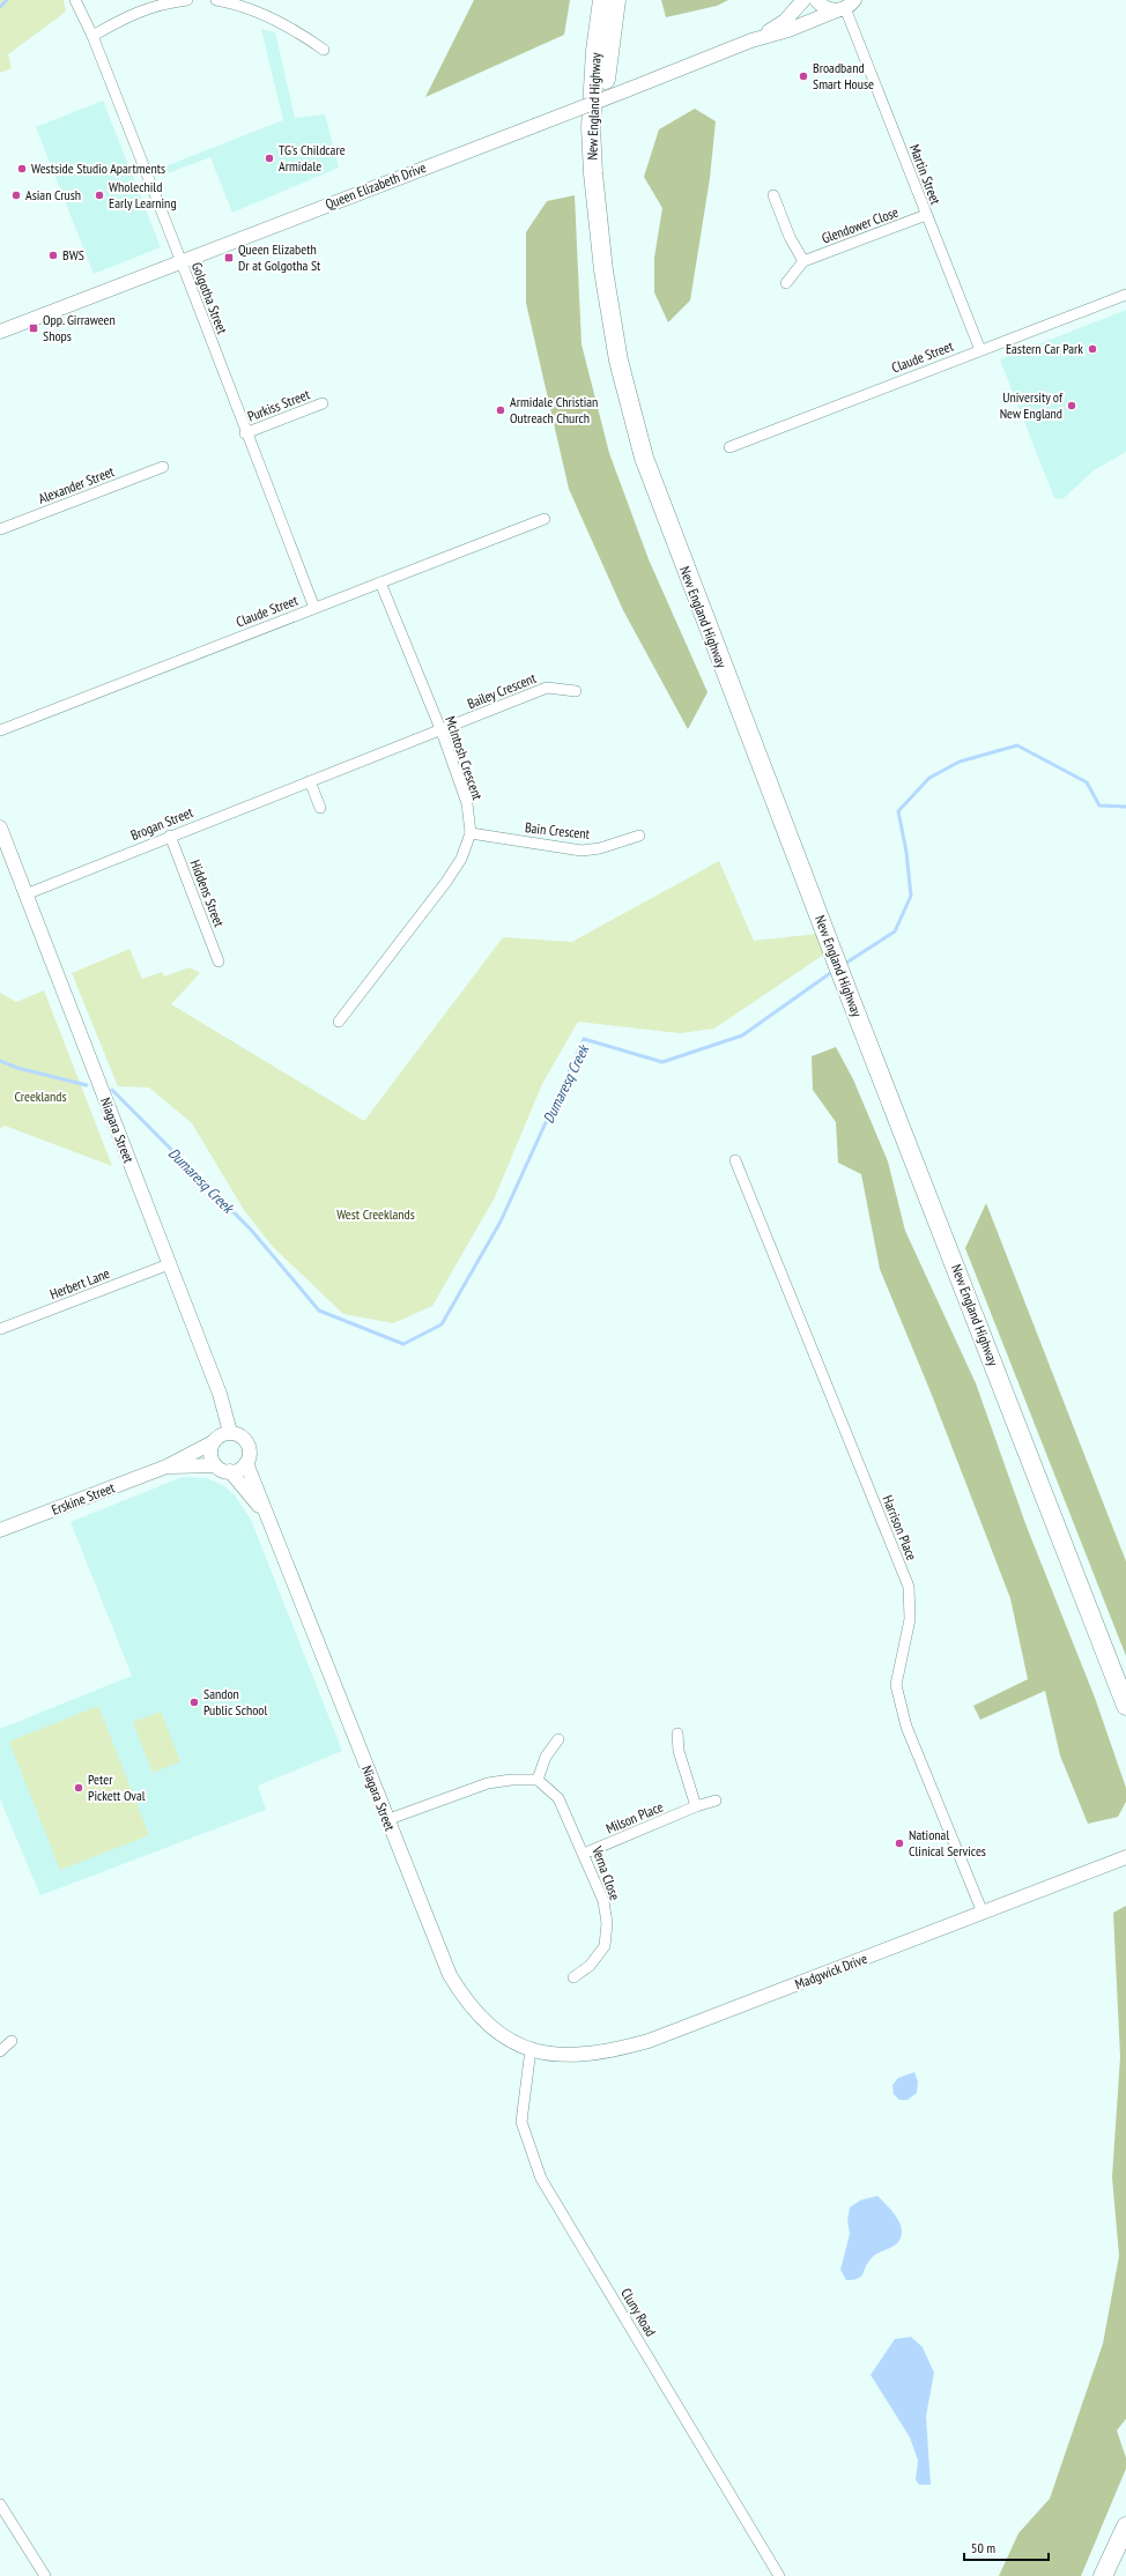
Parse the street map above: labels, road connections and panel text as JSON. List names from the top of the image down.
{
  "streets": {
    "highway": ["New England Highway"],
    "street": [
      "Martin Street",
      "Queen Elizabeth Drive",
      "Glendower Close",
      "Golgotha Street",
      "Claude Street",
      "Purkiss Street",
      "Alexander Street",
      "Bailey Crescent",
      "McIntosh Crescent",
      "Brogan Street",
      "Bain Crescent",
      "Hiddens Street",
      "Niagara Street",
      "Herbert Lane",
      "Erskine Street",
      "Harrison Place",
      "Milson Place",
      "Verna Close",
      "Madgwick Drive",
      "Cluny Road"
    ]
  },
  "crossings": [
    ["Martin Street", "Queen Elizabeth Drive"],
    ["Martin Street", "Glendower Close"],
    ["Martin Street", "Claude Street"],
    ["Queen Elizabeth Drive", "Golgotha Street"],
    ["Golgotha Street", "Claude Street"],
    ["Golgotha Street", "Purkiss Street"],
    ["Claude Street", "McIntosh Crescent"],
    ["Bailey Crescent", "McIntosh Crescent"],
    ["Bailey Crescent", "Brogan Street"],
    ["McIntosh Crescent", "Brogan Street"],
    ["McIntosh Crescent", "Bain Crescent"],
    ["Brogan Street", "Hiddens Street"],
    ["Brogan Street", "Niagara Street"],
    ["Niagara Street", "Herbert Lane"],
    ["Niagara Street", "Erskine Street"],
    ["Niagara Street", "Madgwick Drive"],
    ["Niagara Street", "Cluny Road"],
    ["Harrison Place", "Madgwick Drive"],
    ["Milson Place", "Verna Close"],
    ["Madgwick Drive", "Cluny Road"]
  ],
  "water": ["Dumaresq Creek"],
  "parks": ["Creeklands", "West Creeklands"],
  "places": {
    "other": [
      "Broadband Smart House",
      "TG's Childcare Armidale",
      "Westside Studio Apartments",
      "Asian Crush",
      "Wholechild Early Learning",
      "BWS",
      "Eastern Car Park",
      "University of New England",
      "Armidale Christian Outreach Church",
      "Sandon Public School",
      "Peter Pickett Oval",
      "National Clinical Services"
    ],
    "transit": ["Queen Elizabeth Dr at Golgotha St", "Opp. Girraween Shops"]
  },
  "scale_bar": "50 m"
}
